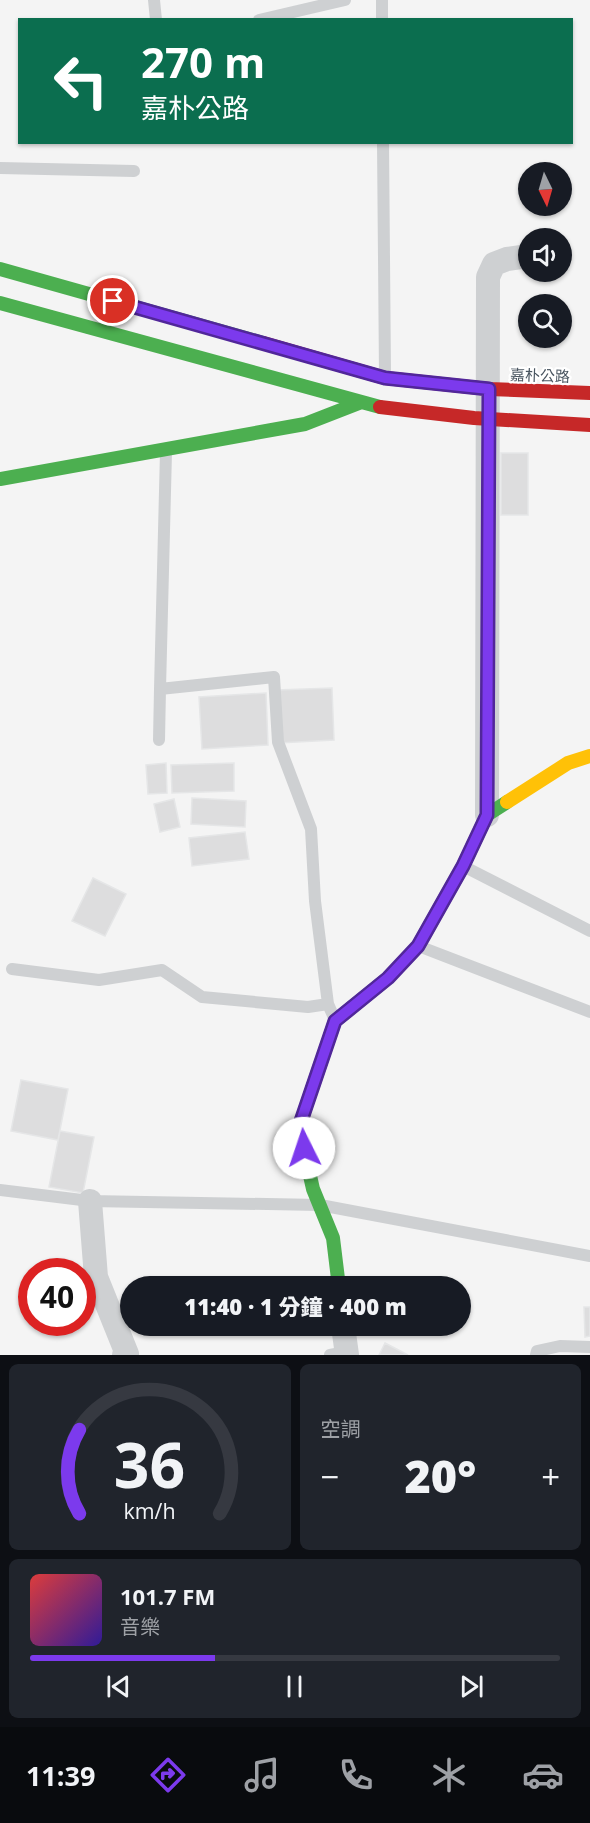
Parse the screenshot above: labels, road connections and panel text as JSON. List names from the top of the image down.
{
  "streets": {
    "main road": ["嘉朴公路"]
  },
  "north": "bottom",
  "page": {
    "turn": ["270 m", "嘉朴公路"],
    "limit": "40",
    "trip": "11:40 · 1 分鐘 · 400 m",
    "tile": "空調",
    "heat": ["−", "20°", "+"],
    "song": ["101.7 FM", "音樂"],
    "tabs": "11:39",
    "gauge": ["36", "km/h"]
  }
}
